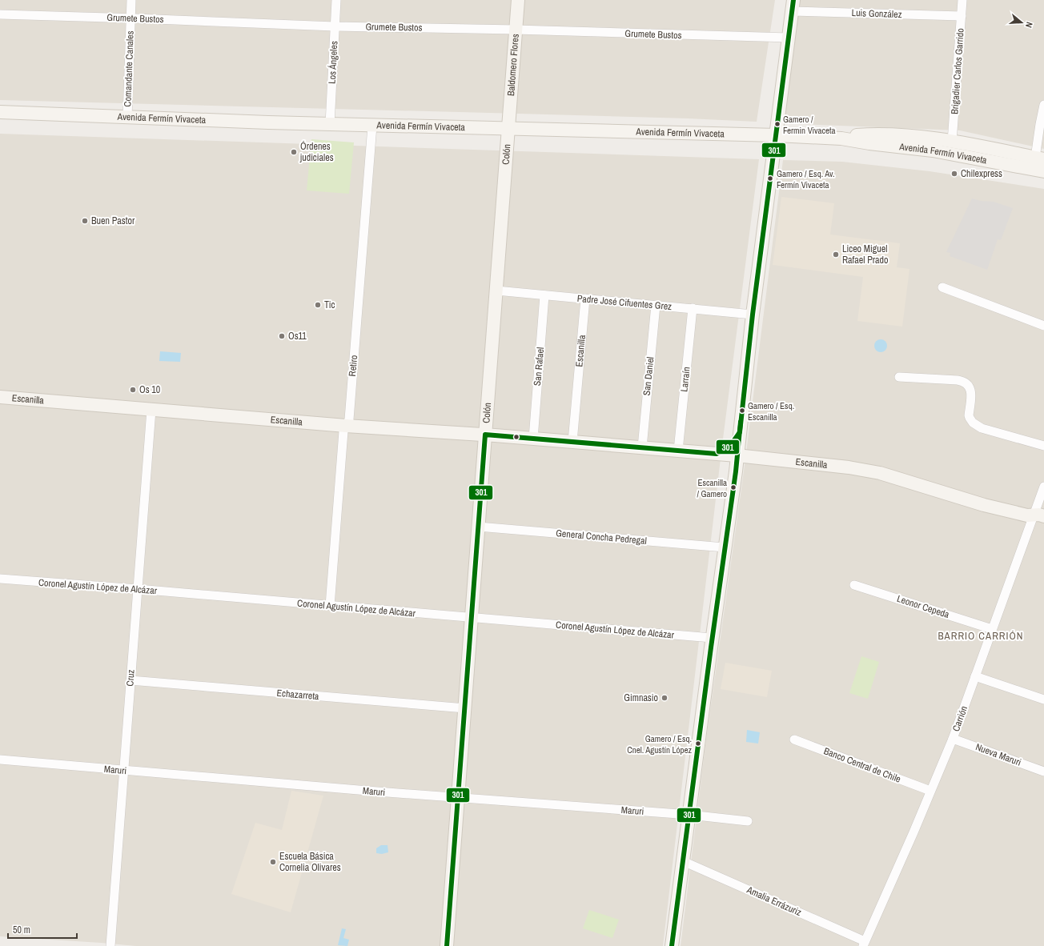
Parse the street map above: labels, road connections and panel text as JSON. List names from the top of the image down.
{
  "streets": {
    "main road": [
      "Baldomero Flores",
      "Avenida Fermín Vivaceta",
      "Colón",
      "Escanilla"
    ],
    "street": [
      "Luis González",
      "Grumete Bustos",
      "Los Ángeles",
      "Comandante Canales",
      "Brigadier Carlos Garrido",
      "Padre José Cifuentes Grez",
      "Retiro",
      "San Rafael",
      "San Daniel",
      "Larraín",
      "General Concha Pedregal",
      "Coronel Agustín López de Alcázar",
      "Leonor Cepeda",
      "Cruz",
      "Echazarreta",
      "Carrión",
      "Nueva Maruri",
      "Banco Central de Chile",
      "Maruri",
      "Amalia Errázuriz"
    ]
  },
  "crossings": [
    ["Luis González", "Brigadier Carlos Garrido"],
    ["Grumete Bustos", "Los Ángeles"],
    ["Grumete Bustos", "Baldomero Flores"],
    ["Grumete Bustos", "Comandante Canales"],
    ["Los Ángeles", "Avenida Fermín Vivaceta"],
    ["Baldomero Flores", "Avenida Fermín Vivaceta"],
    ["Baldomero Flores", "Colón"],
    ["Comandante Canales", "Avenida Fermín Vivaceta"],
    ["Brigadier Carlos Garrido", "Avenida Fermín Vivaceta"],
    ["Avenida Fermín Vivaceta", "Colón"],
    ["Avenida Fermín Vivaceta", "Retiro"],
    ["Colón", "Padre José Cifuentes Grez"],
    ["Colón", "Escanilla"],
    ["Colón", "General Concha Pedregal"],
    ["Colón", "Coronel Agustín López de Alcázar"],
    ["Colón", "Echazarreta"],
    ["Colón", "Maruri"],
    ["Padre José Cifuentes Grez", "Escanilla"],
    ["Padre José Cifuentes Grez", "San Rafael"],
    ["Padre José Cifuentes Grez", "San Daniel"],
    ["Padre José Cifuentes Grez", "Larraín"],
    ["Escanilla", "Retiro"],
    ["Escanilla", "San Rafael"],
    ["Escanilla", "San Daniel"],
    ["Escanilla", "Larraín"],
    ["Escanilla", "Cruz"],
    ["Escanilla", "Carrión"],
    ["Retiro", "Coronel Agustín López de Alcázar"],
    ["Coronel Agustín López de Alcázar", "Cruz"],
    ["Leonor Cepeda", "Carrión"],
    ["Cruz", "Echazarreta"],
    ["Cruz", "Maruri"],
    ["Carrión", "Nueva Maruri"],
    ["Carrión", "Banco Central de Chile"],
    ["Carrión", "Amalia Errázuriz"]
  ],
  "districts": ["BARRIO CARRIÓN"],
  "places": [
    "Gamero / Fermin Vivaceta",
    "Órdenes judiciales",
    "Chilexpress",
    "Gamero / Esq. Av. Fermín Vivaceta",
    "Buen Pastor",
    "Liceo Miguel Rafael Prado",
    "Tic",
    "Os11",
    "Os 10",
    "Gamero / Esq. Escanilla",
    "Escanilla / Gamero",
    "Gimnasio",
    "Gamero / Esq. Cnel. Agustín López",
    "Escuela Básica Cornelia Olivares"
  ],
  "lines": ["transit line 301"],
  "scale_bar": "50 m",
  "north": "right"
}
